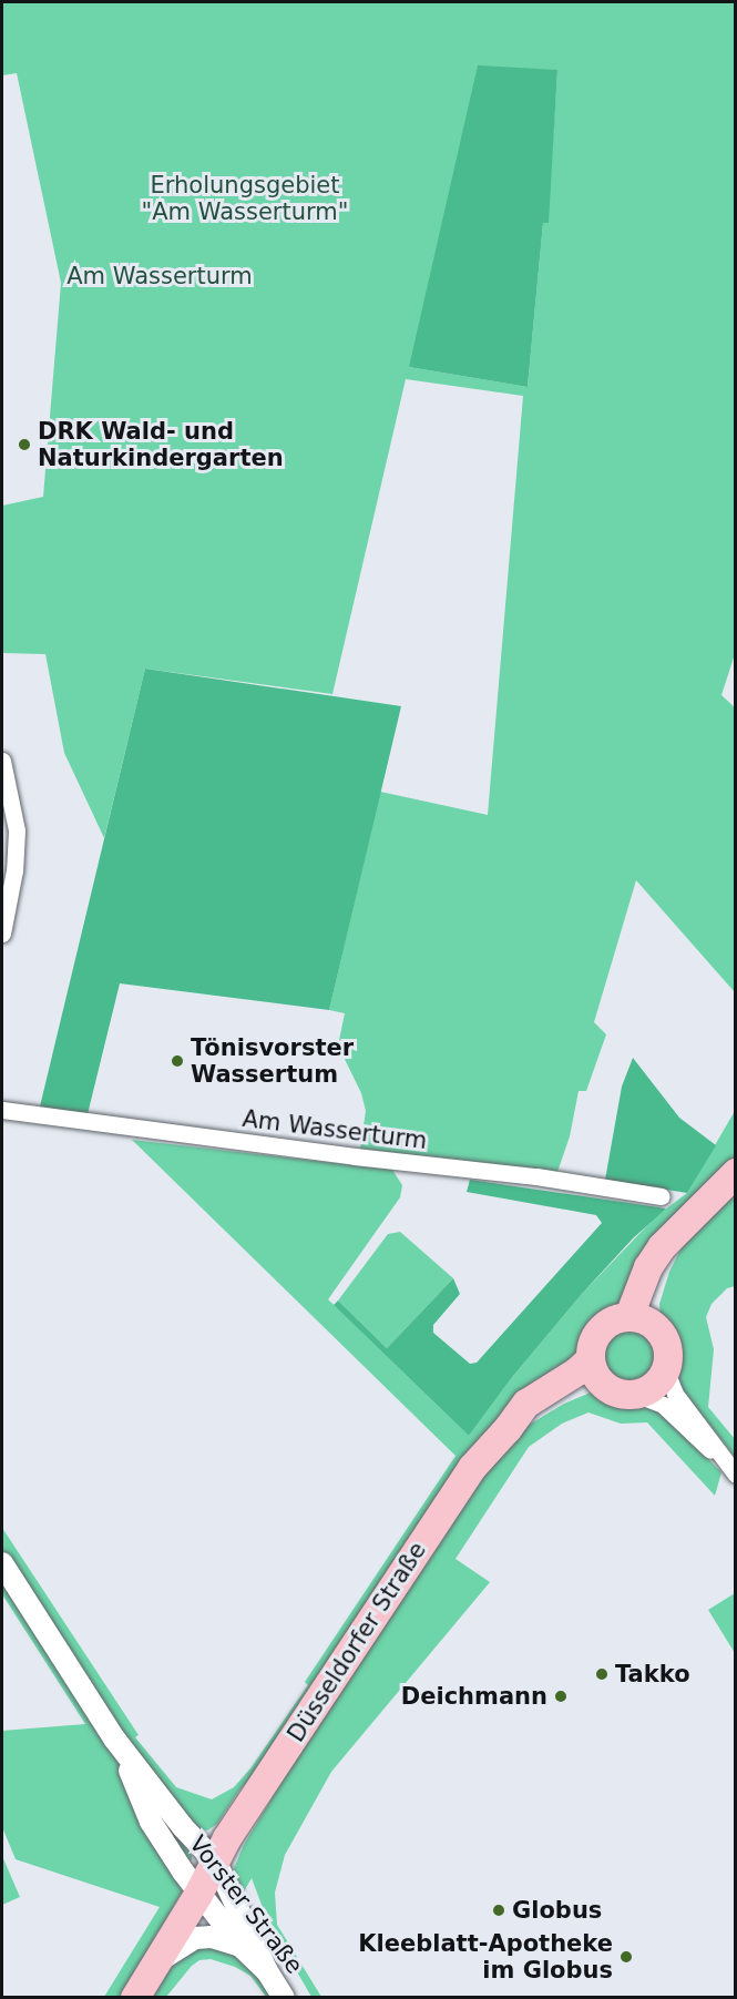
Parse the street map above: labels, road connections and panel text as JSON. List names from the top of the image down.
{
  "streets": {
    "main road": ["Düsseldorfer Straße"],
    "street": ["Am Wasserturm", "Vorster Straße"]
  },
  "crossings": [
    ["Düsseldorfer Straße", "Vorster Straße"]
  ],
  "parks": ["Erholungsgebiet \"Am Wasserturm\"", "Am Wasserturm"],
  "places": [
    "DRK Wald- und Naturkindergarten",
    "Tönisvorster Wassertum",
    "Takko",
    "Deichmann",
    "Globus",
    "Kleeblatt-Apotheke im Globus"
  ]
}
